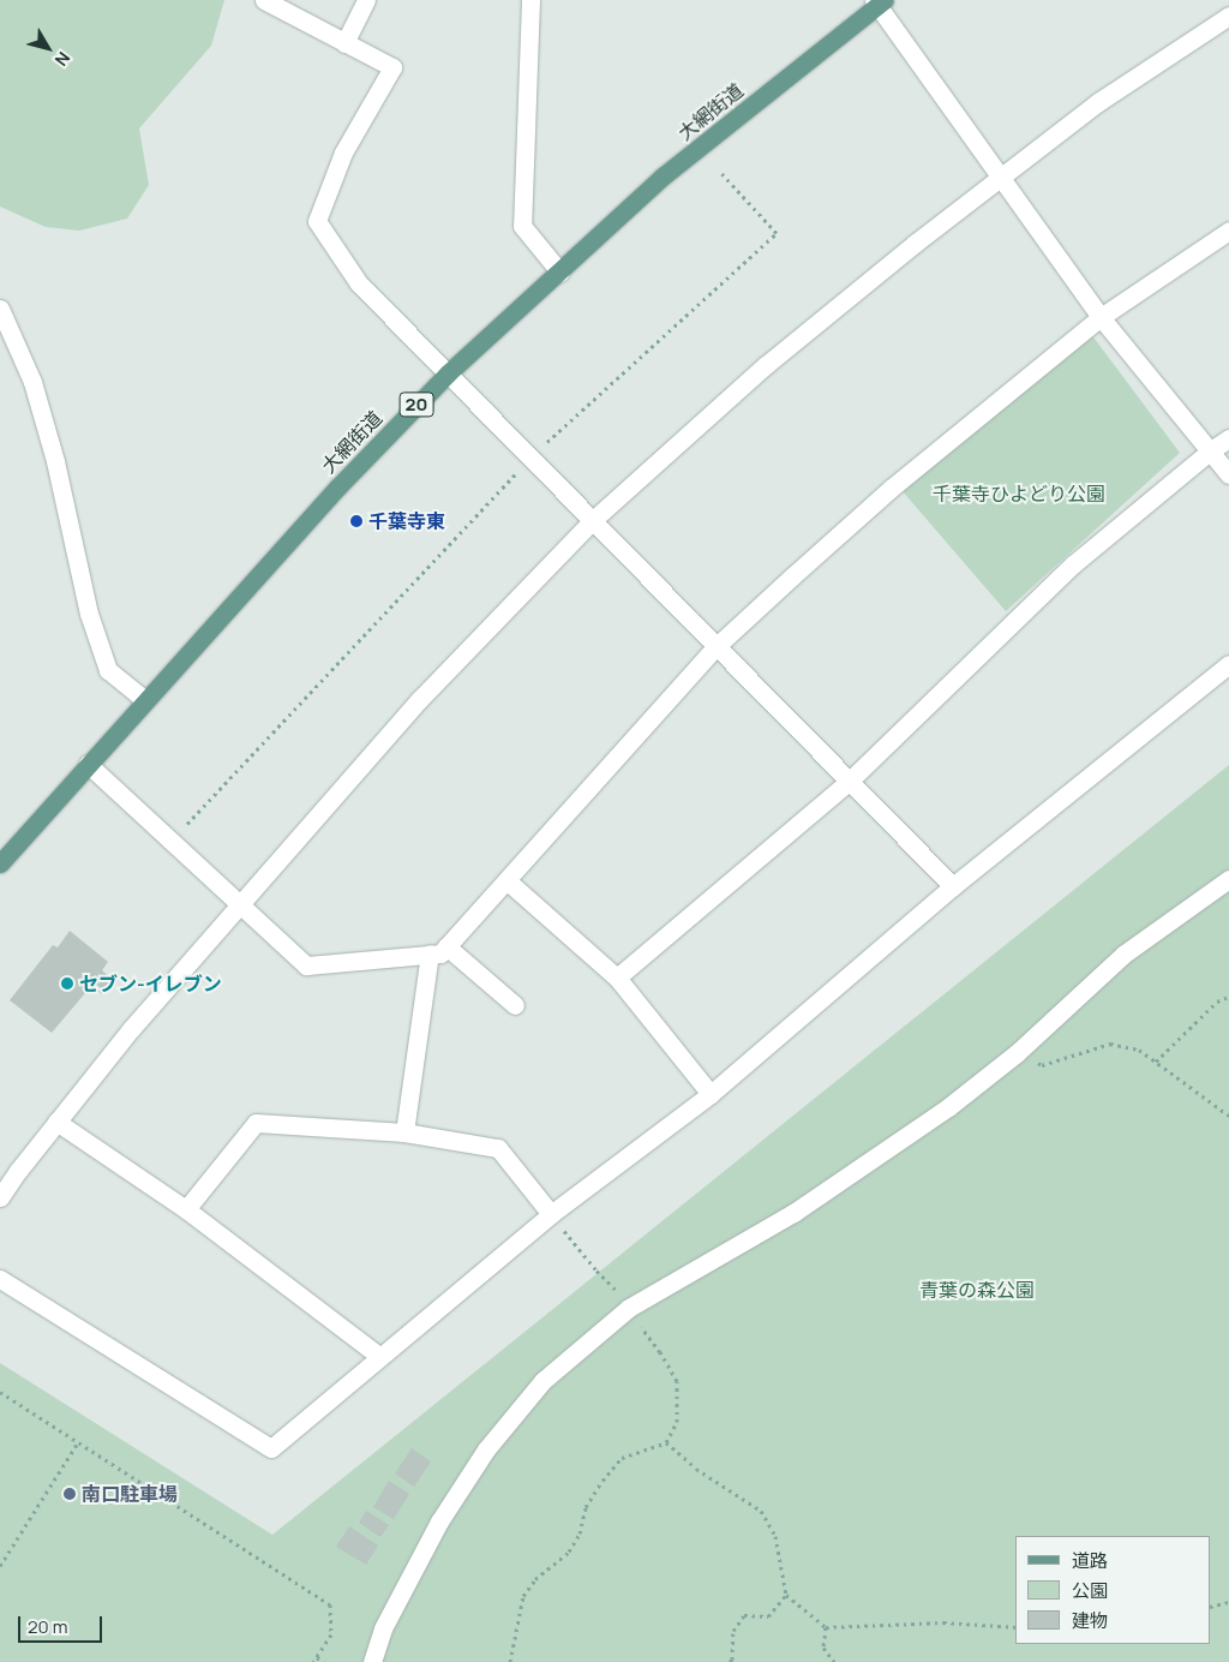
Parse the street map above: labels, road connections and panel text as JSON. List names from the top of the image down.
{
  "streets": {
    "main road": ["大網街道", "20"]
  },
  "parks": ["千葉寺ひよどり公園", "青葉の森公園"],
  "places": ["千葉寺東", "セブン-イレブン", "南口駐車場"],
  "legend": ["道路", "公園", "建物"],
  "scale_bar": "20 m",
  "north": "bottom right"
}
